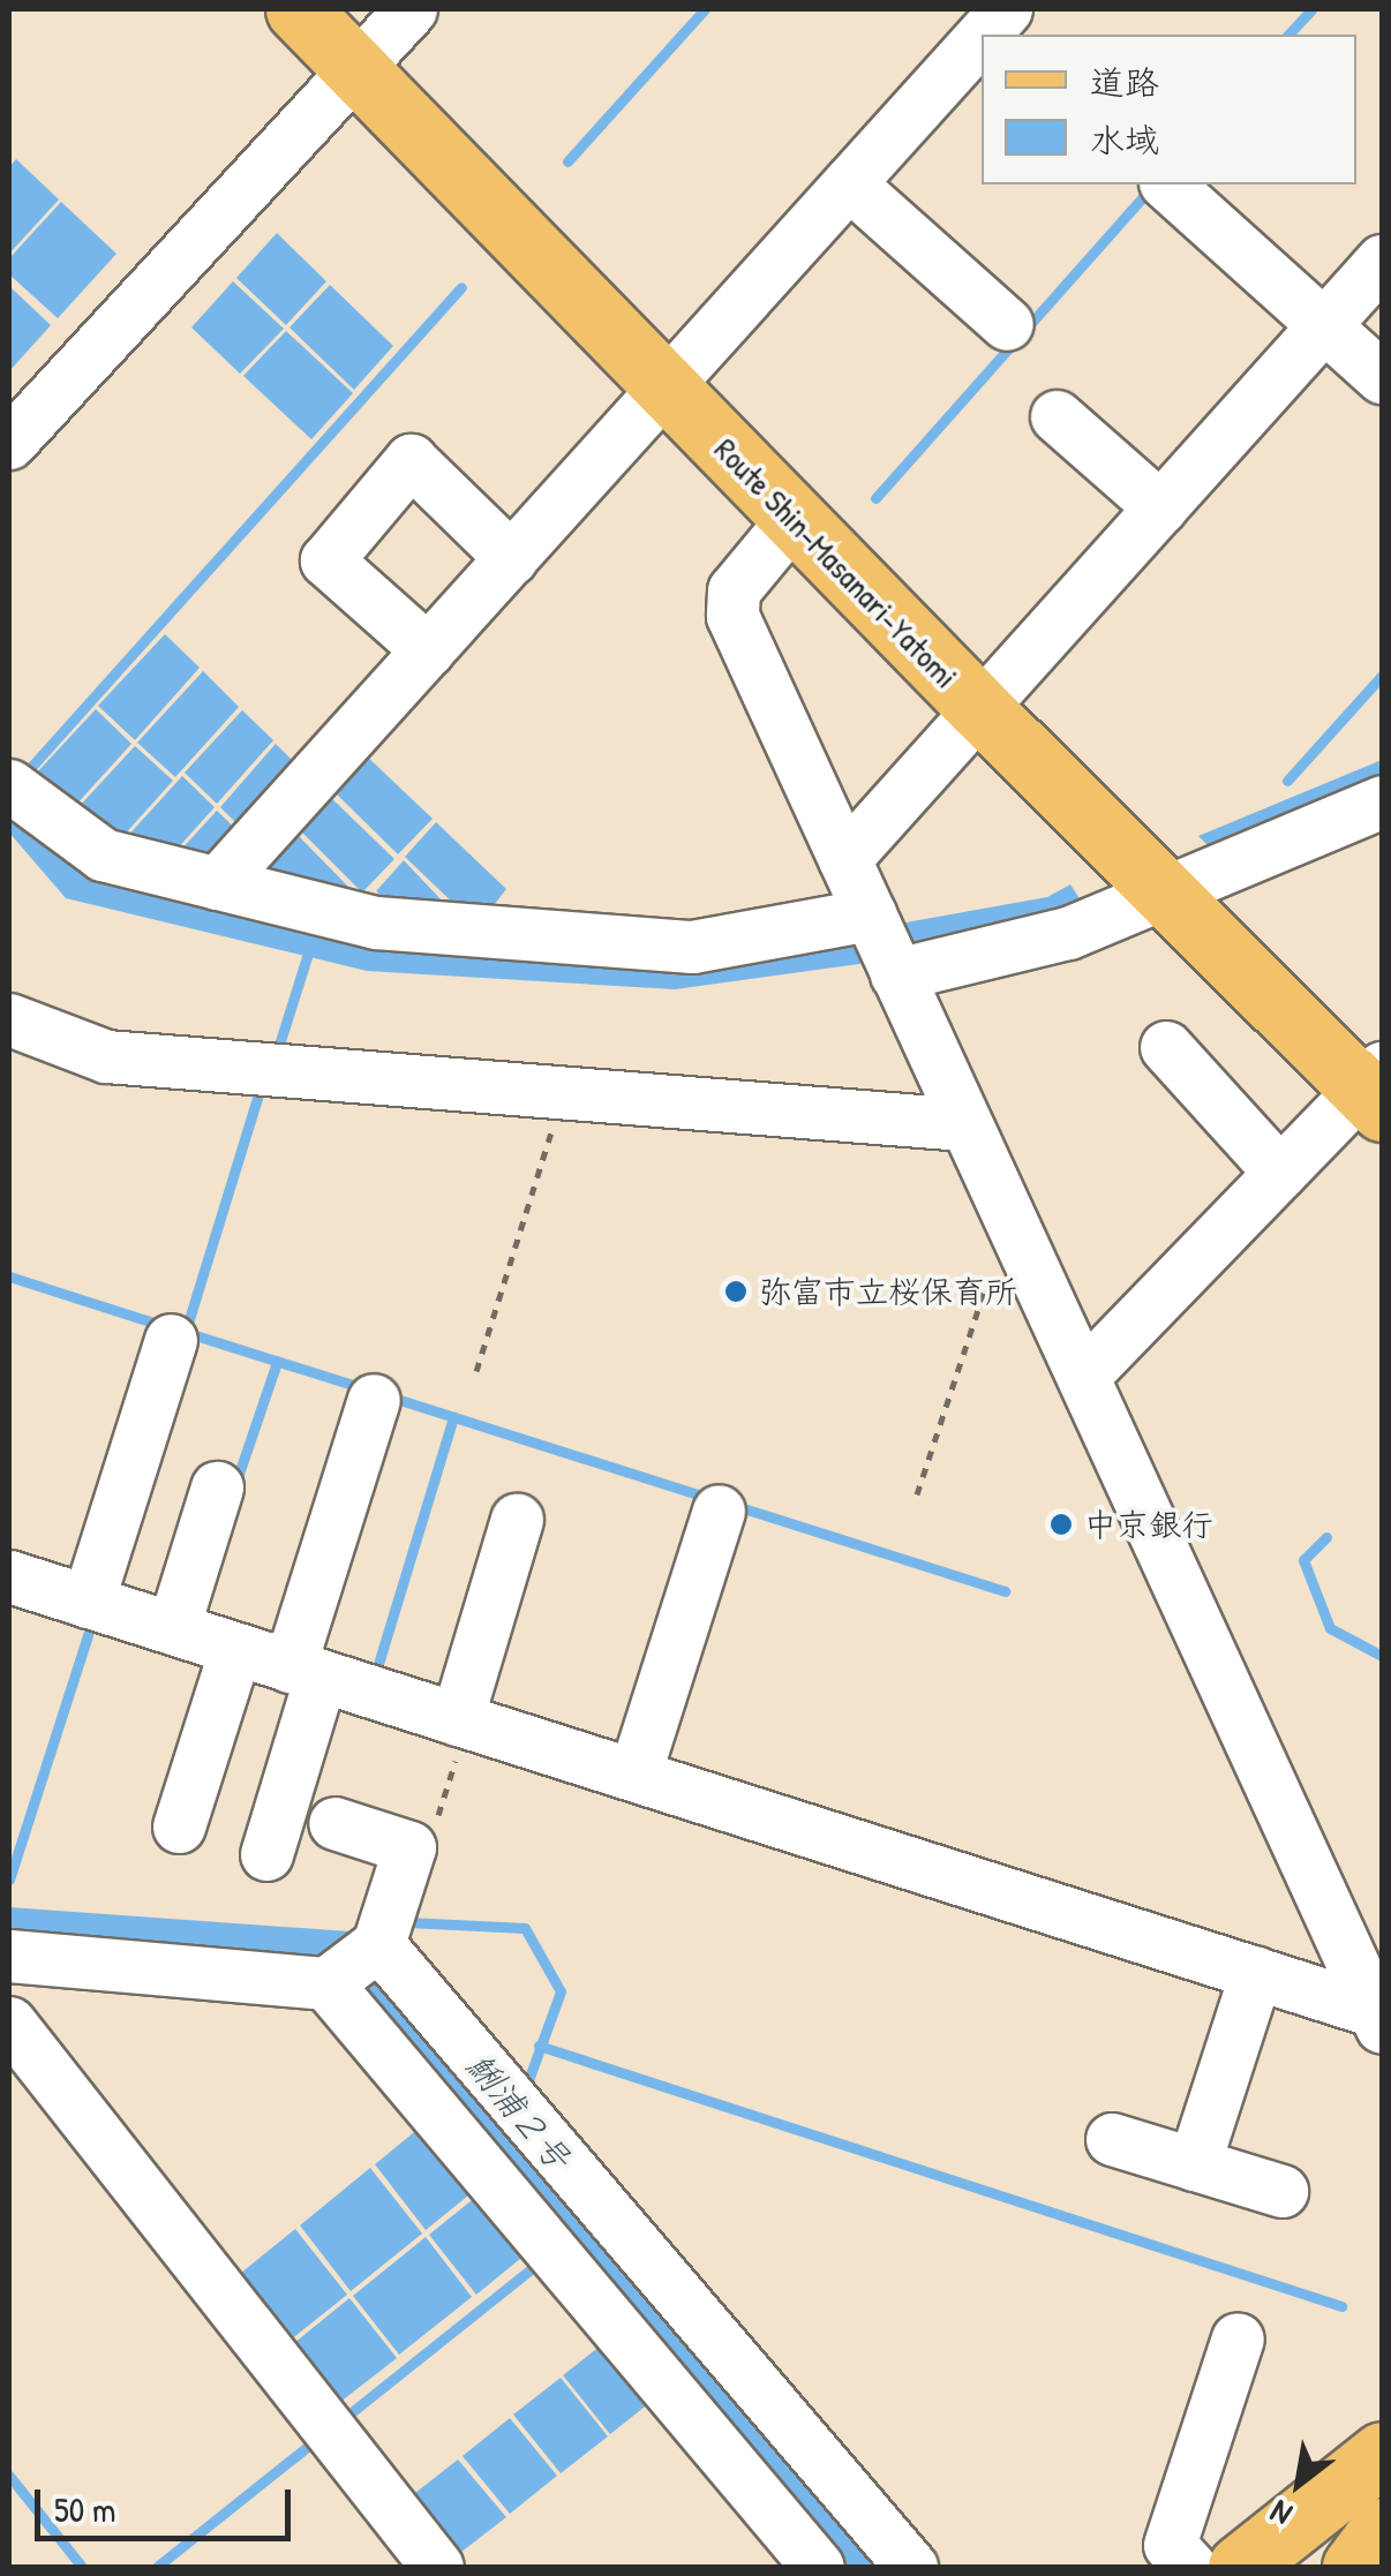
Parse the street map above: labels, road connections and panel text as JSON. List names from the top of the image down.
{
  "streets": {
    "main road": ["Route Shin-Masanari-Yatomi"]
  },
  "water": ["鯏浦２号"],
  "places": ["弥富市立桜保育所", "中京銀行"],
  "legend": ["道路", "水域"],
  "scale_bar": "50 m",
  "north": "bottom left"
}
